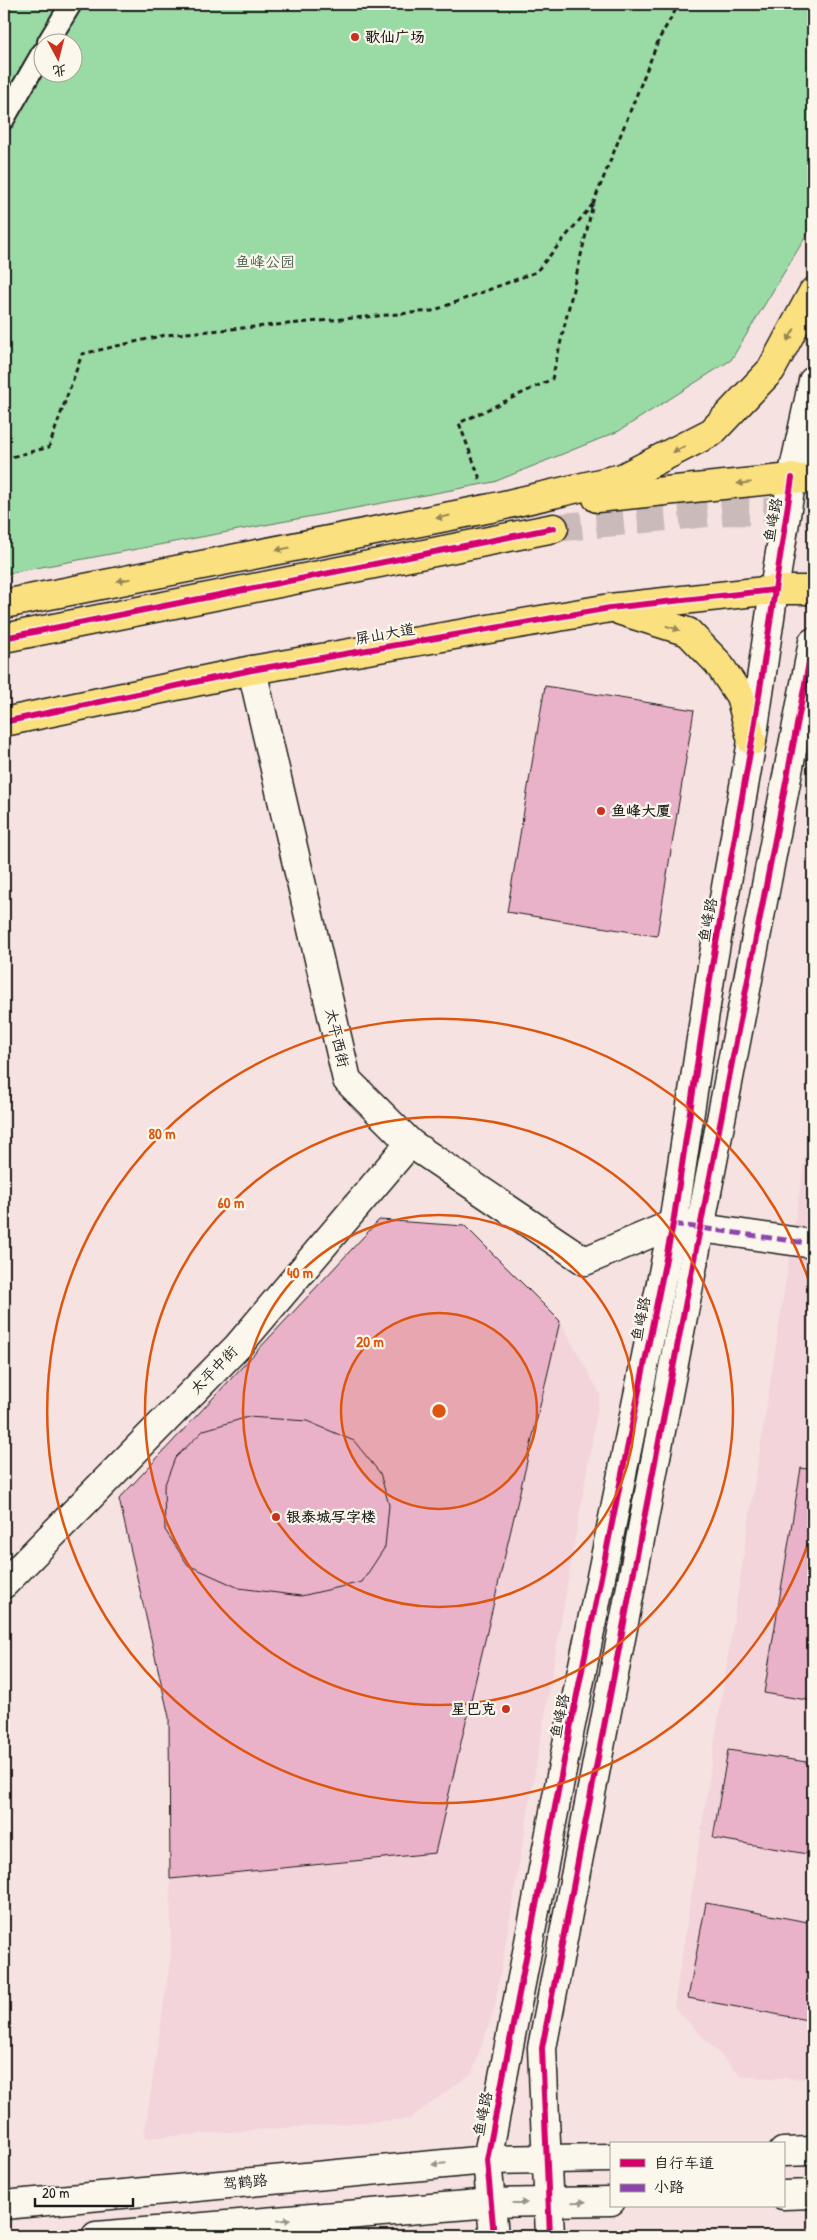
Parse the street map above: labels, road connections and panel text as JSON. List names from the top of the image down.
{
  "streets": {
    "main road": [
      "鱼峰路",
      "屏山大道",
      "太平西街",
      "太平中街",
      "驾鹤路"
    ]
  },
  "crossings": [
    ["鱼峰路", "屏山大道"],
    ["鱼峰路", "太平西街"],
    ["鱼峰路", "驾鹤路"],
    ["屏山大道", "太平西街"],
    ["太平西街", "太平中街"]
  ],
  "parks": ["鱼峰公园"],
  "places": [
    "歌仙广场",
    "鱼峰大厦",
    "银泰城写字楼",
    "星巴克"
  ],
  "legend": ["自行车道", "小路"],
  "scale_bar": "20 m",
  "north": "bottom",
  "rings": [
    "80 m",
    "60 m",
    "40 m",
    "20 m"
  ]
}
